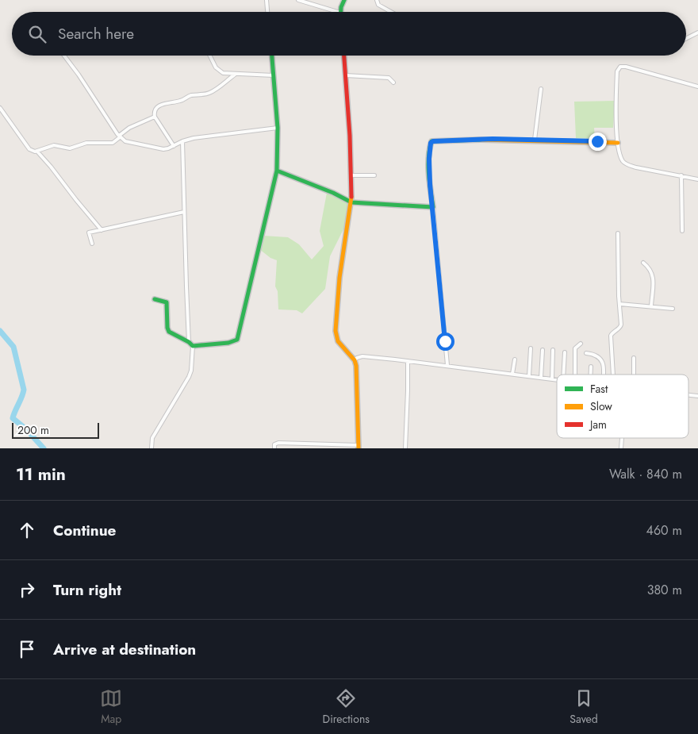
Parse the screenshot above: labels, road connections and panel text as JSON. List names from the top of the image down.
{
  "legend": ["Fast", "Slow", "Jam"],
  "scale_bar": "200 m",
  "page": {
    "search": "Search here",
    "scale": "200 m",
    "heading": ["11 min", "Walk · 840 m"],
    "list": [
      ["Continue", "460 m"],
      ["Turn right", "380 m"],
      "Arrive at destination"
    ],
    "nav": ["Map", "Directions", "Saved"]
  }
}
